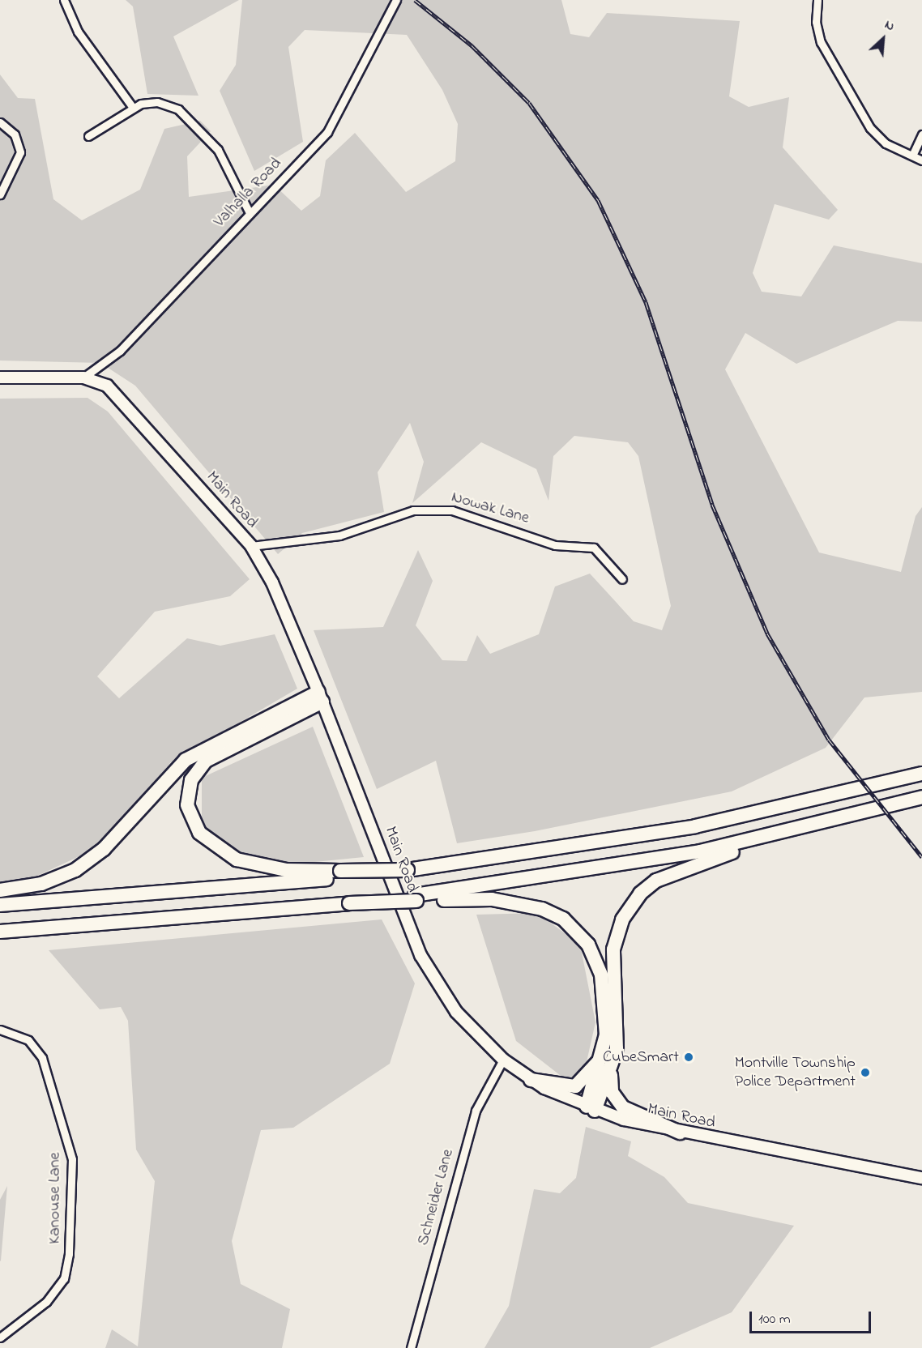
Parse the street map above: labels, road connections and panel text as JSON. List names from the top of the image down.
{
  "streets": {
    "main road": ["Main Road"],
    "street": [
      "Valhalla Road",
      "Nowak Lane",
      "Schneider Lane",
      "Kanouse Lane"
    ]
  },
  "crossings": [
    ["Valhalla Road", "Main Road"],
    ["Main Road", "Nowak Lane"],
    ["Main Road", "Schneider Lane"]
  ],
  "places": ["CubeSmart", "Montville Township Police Department"],
  "scale_bar": "100 m",
  "north": "top right"
}
